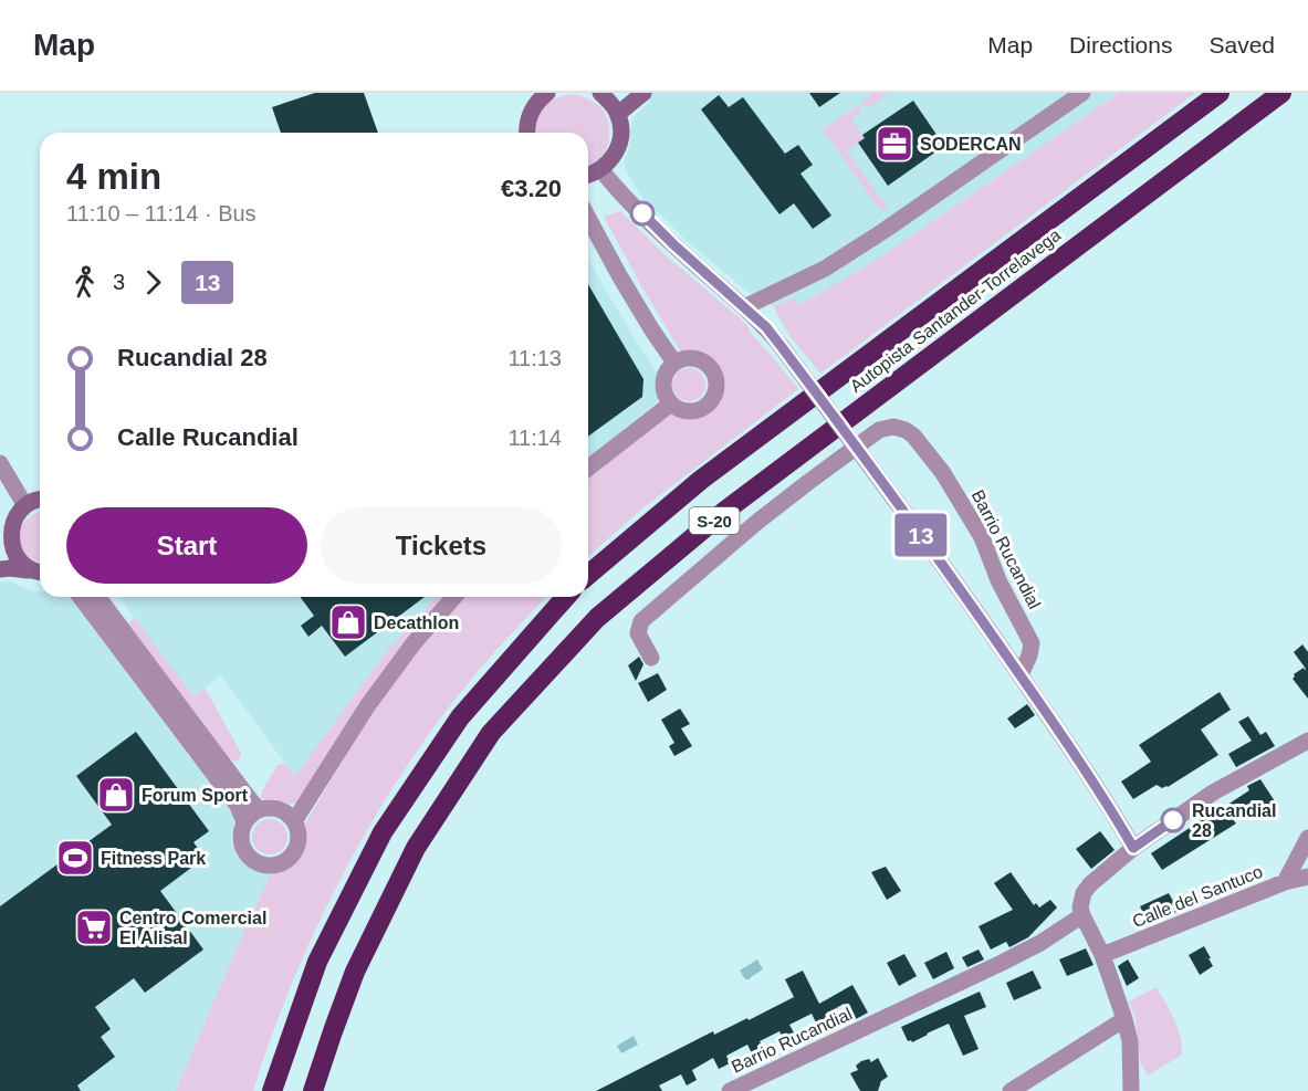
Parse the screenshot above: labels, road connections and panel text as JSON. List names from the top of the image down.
{
  "streets": {
    "highway": ["Autopista Santander-Torrelavega", "S-20"],
    "street": ["Barrio Rucandial", "Calle del Santuco"]
  },
  "places": {
    "office": ["SODERCAN"],
    "shop": ["Decathlon", "Forum Sport"],
    "other": ["Rucandial 28"],
    "sports": ["Fitness Park"],
    "supermarket": ["Centro Comercial El Alisal"]
  },
  "lines": ["bus line 13"],
  "page": {
    "header": "Map",
    "nav": ["Map", "Directions", "Saved"],
    "on_map": "13",
    "heading": ["4 min", "11:10 – 11:14 · Bus", "€3.20"],
    "legs": ["3", "13"],
    "list": [
      {
        "name": "Rucandial 28",
        "value": "11:13"
      },
      {
        "name": "Calle Rucandial",
        "value": "11:14"
      }
    ],
    "buttons": ["Start", "Tickets"]
  }
}
